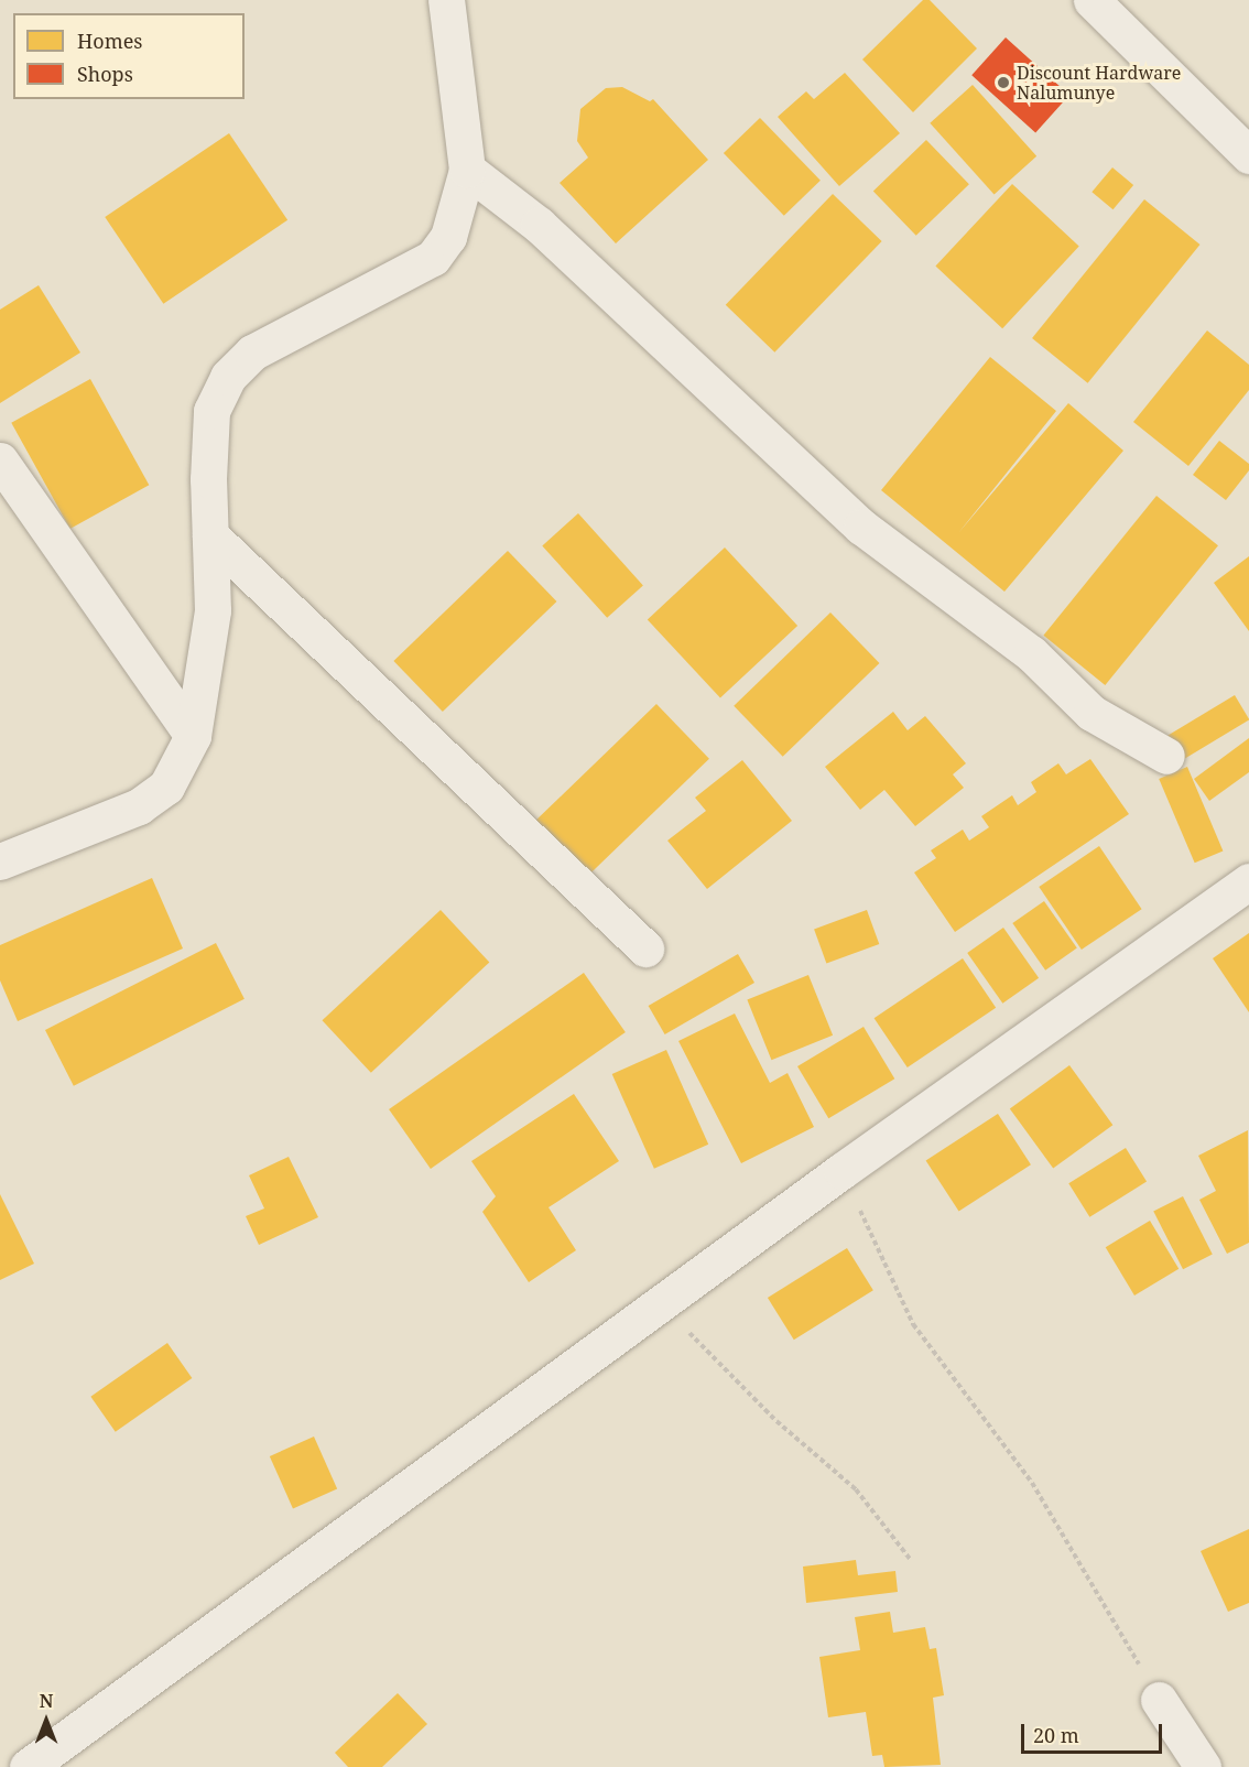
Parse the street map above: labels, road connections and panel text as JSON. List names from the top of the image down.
{
  "places": ["Discount Hardware Nalumunye"],
  "legend": ["Homes", "Shops"],
  "scale_bar": "20 m",
  "north": "top"
}
